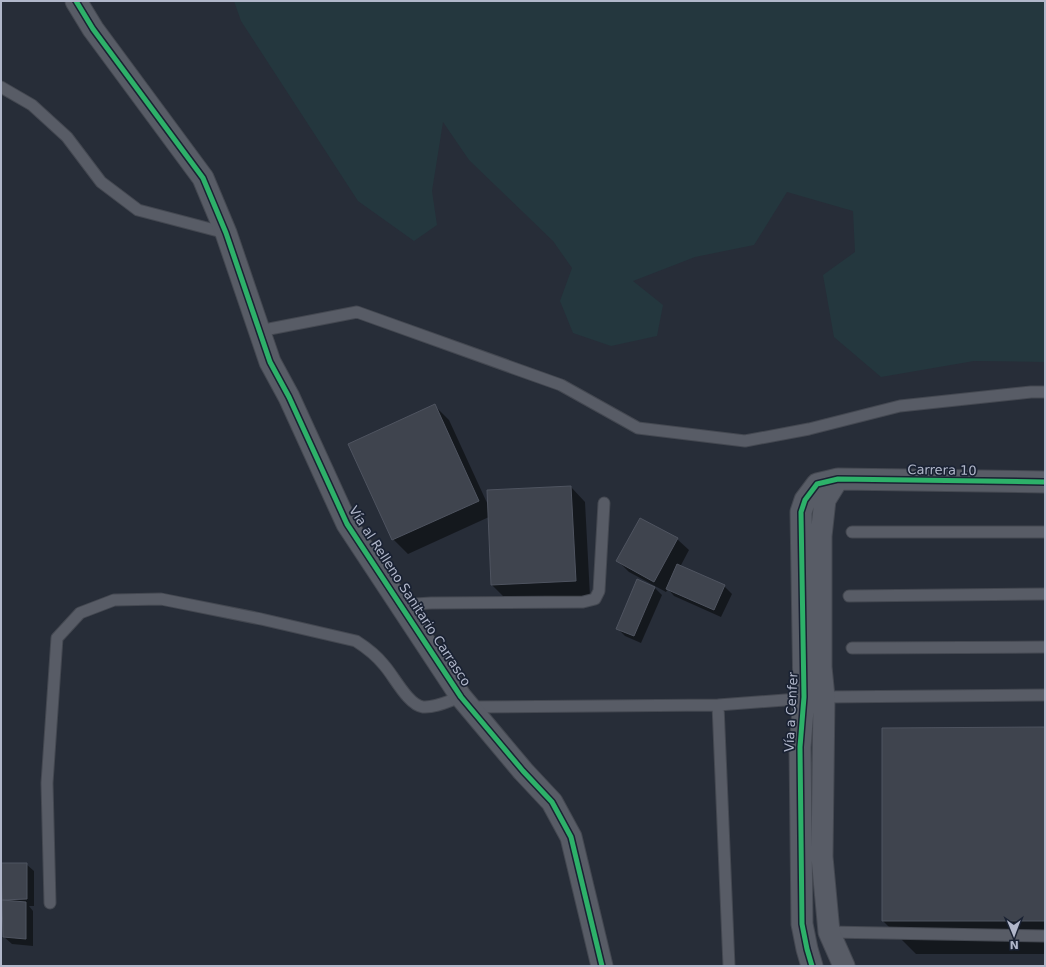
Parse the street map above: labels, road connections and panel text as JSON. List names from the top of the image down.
{
  "streets": {
    "street": ["Carrera 10", "Vía al Relleno Sanitario Carrasco", "Vía a Cenfer"]
  },
  "crossings": [
    ["Carrera 10", "Vía a Cenfer"]
  ],
  "north": "bottom"
}
